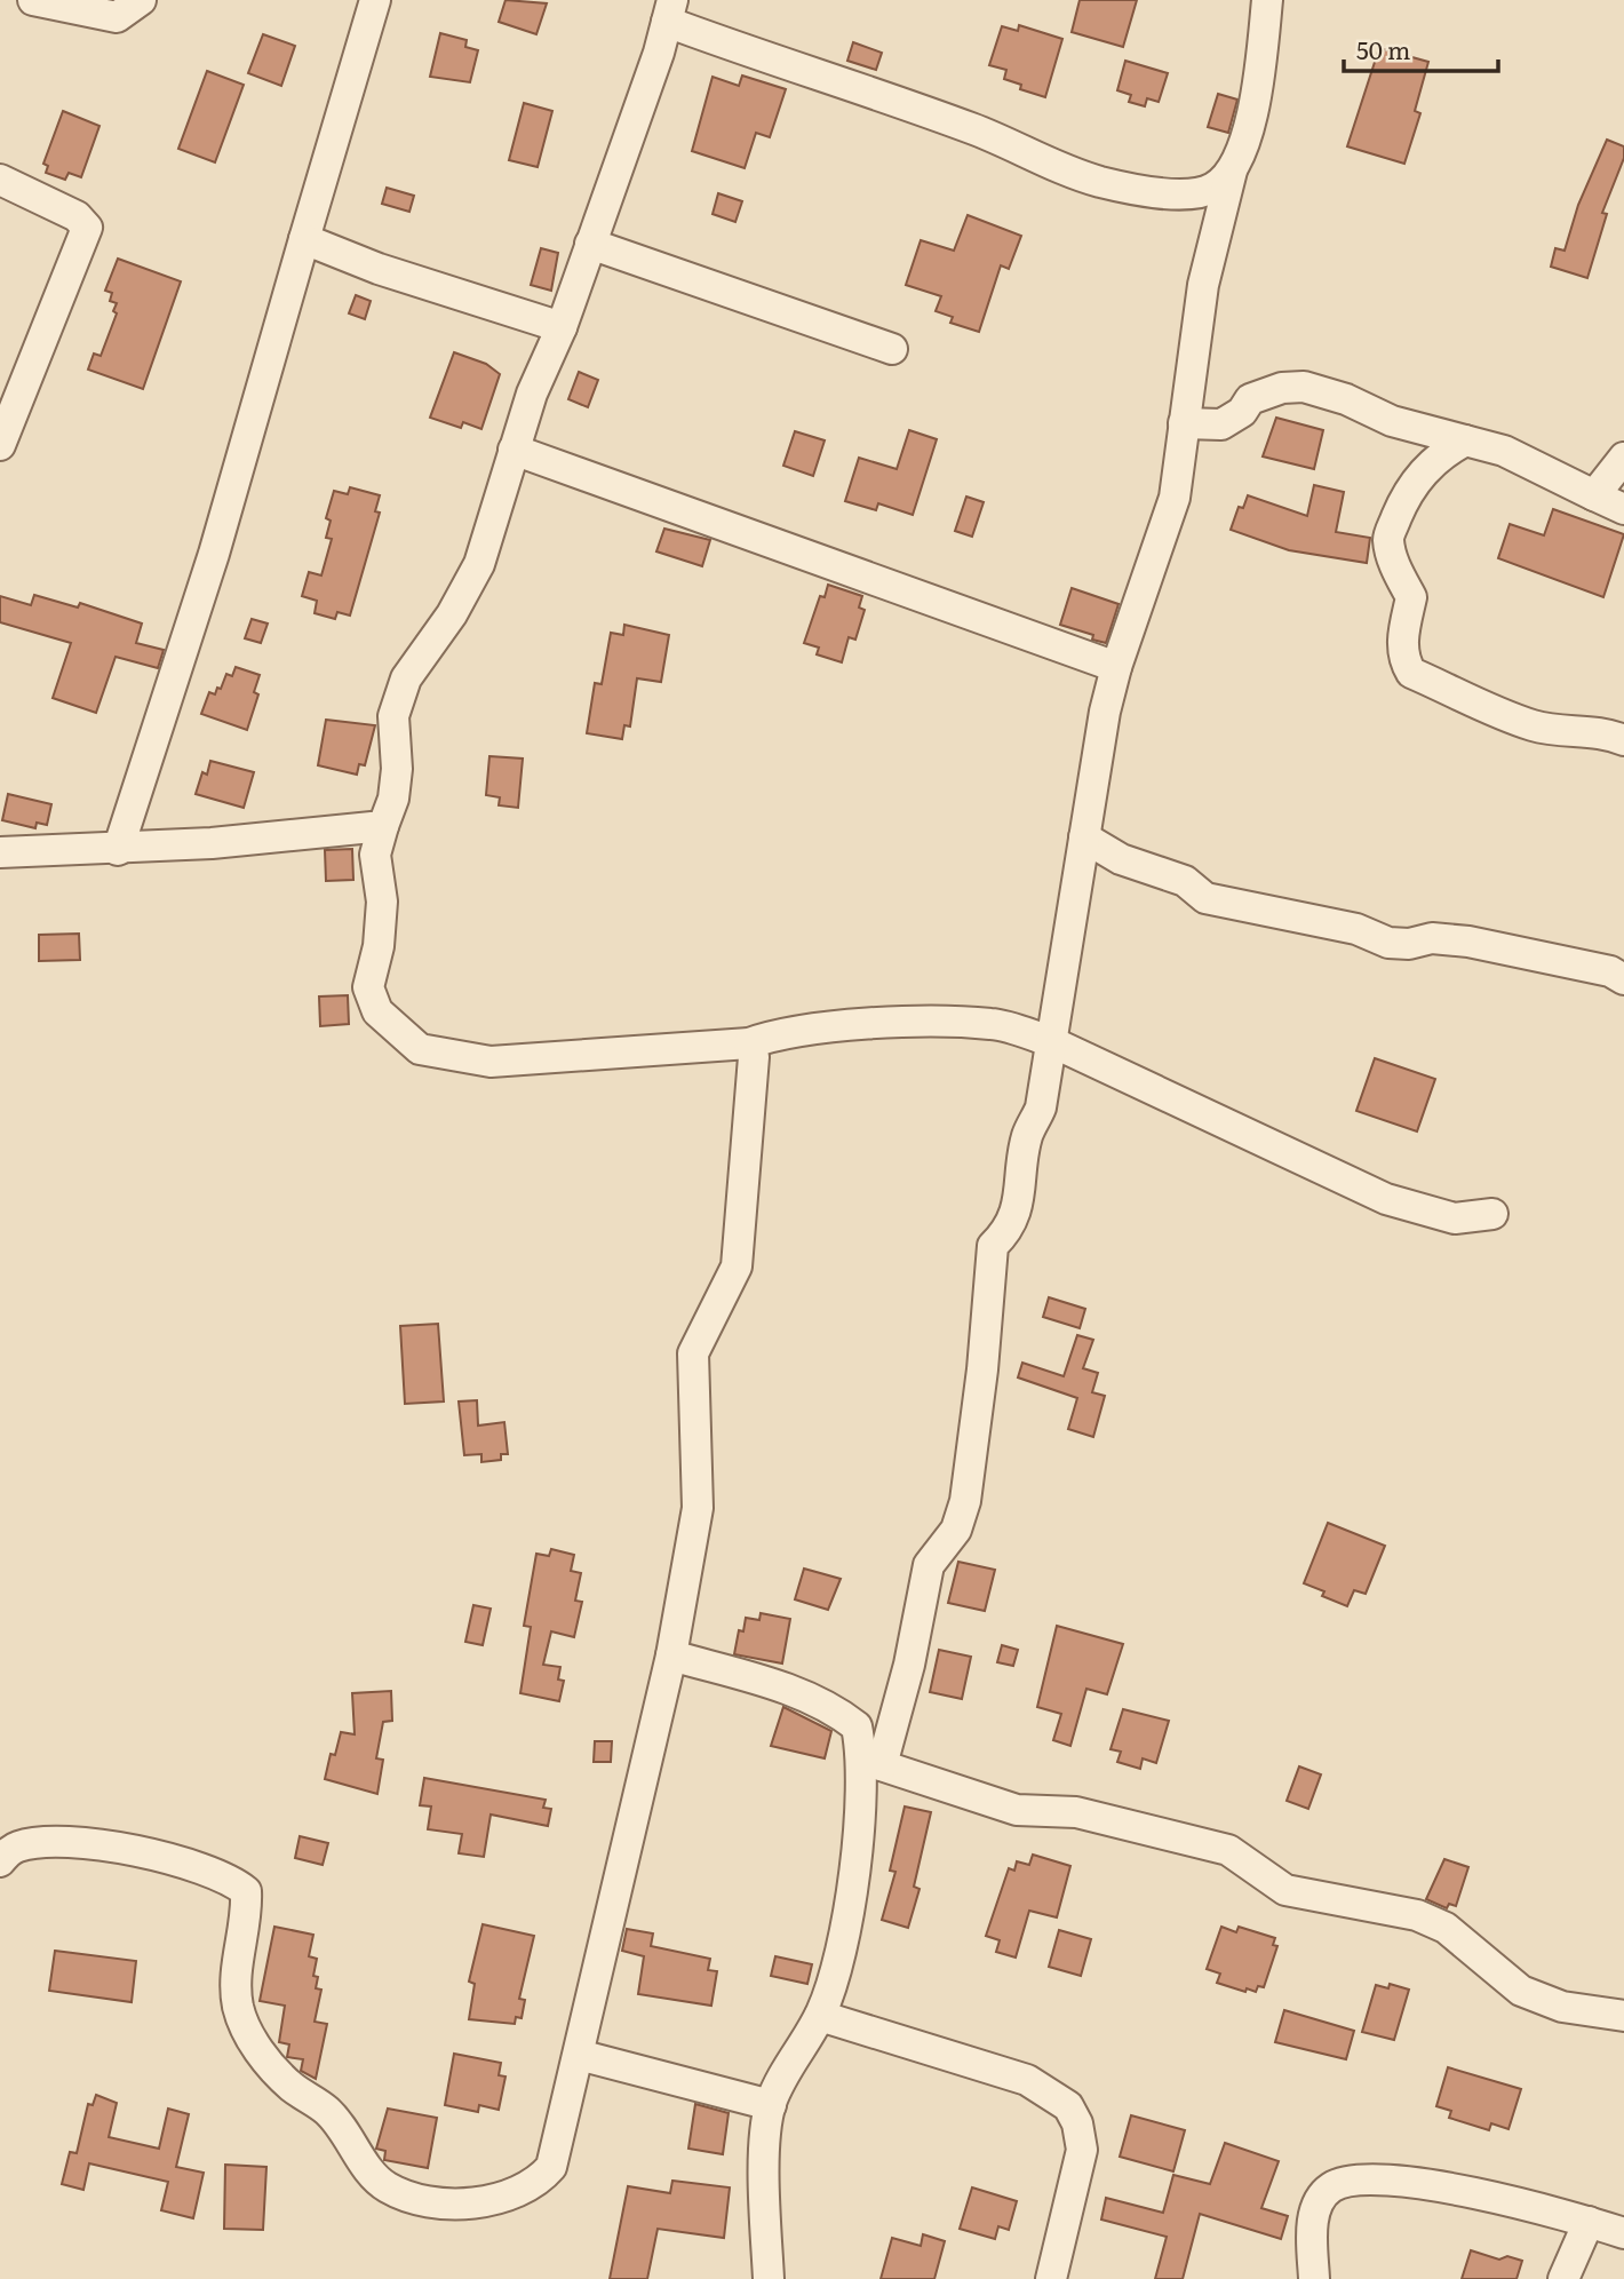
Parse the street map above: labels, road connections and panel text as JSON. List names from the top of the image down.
{
  "scale_bar": "50 m"
}
